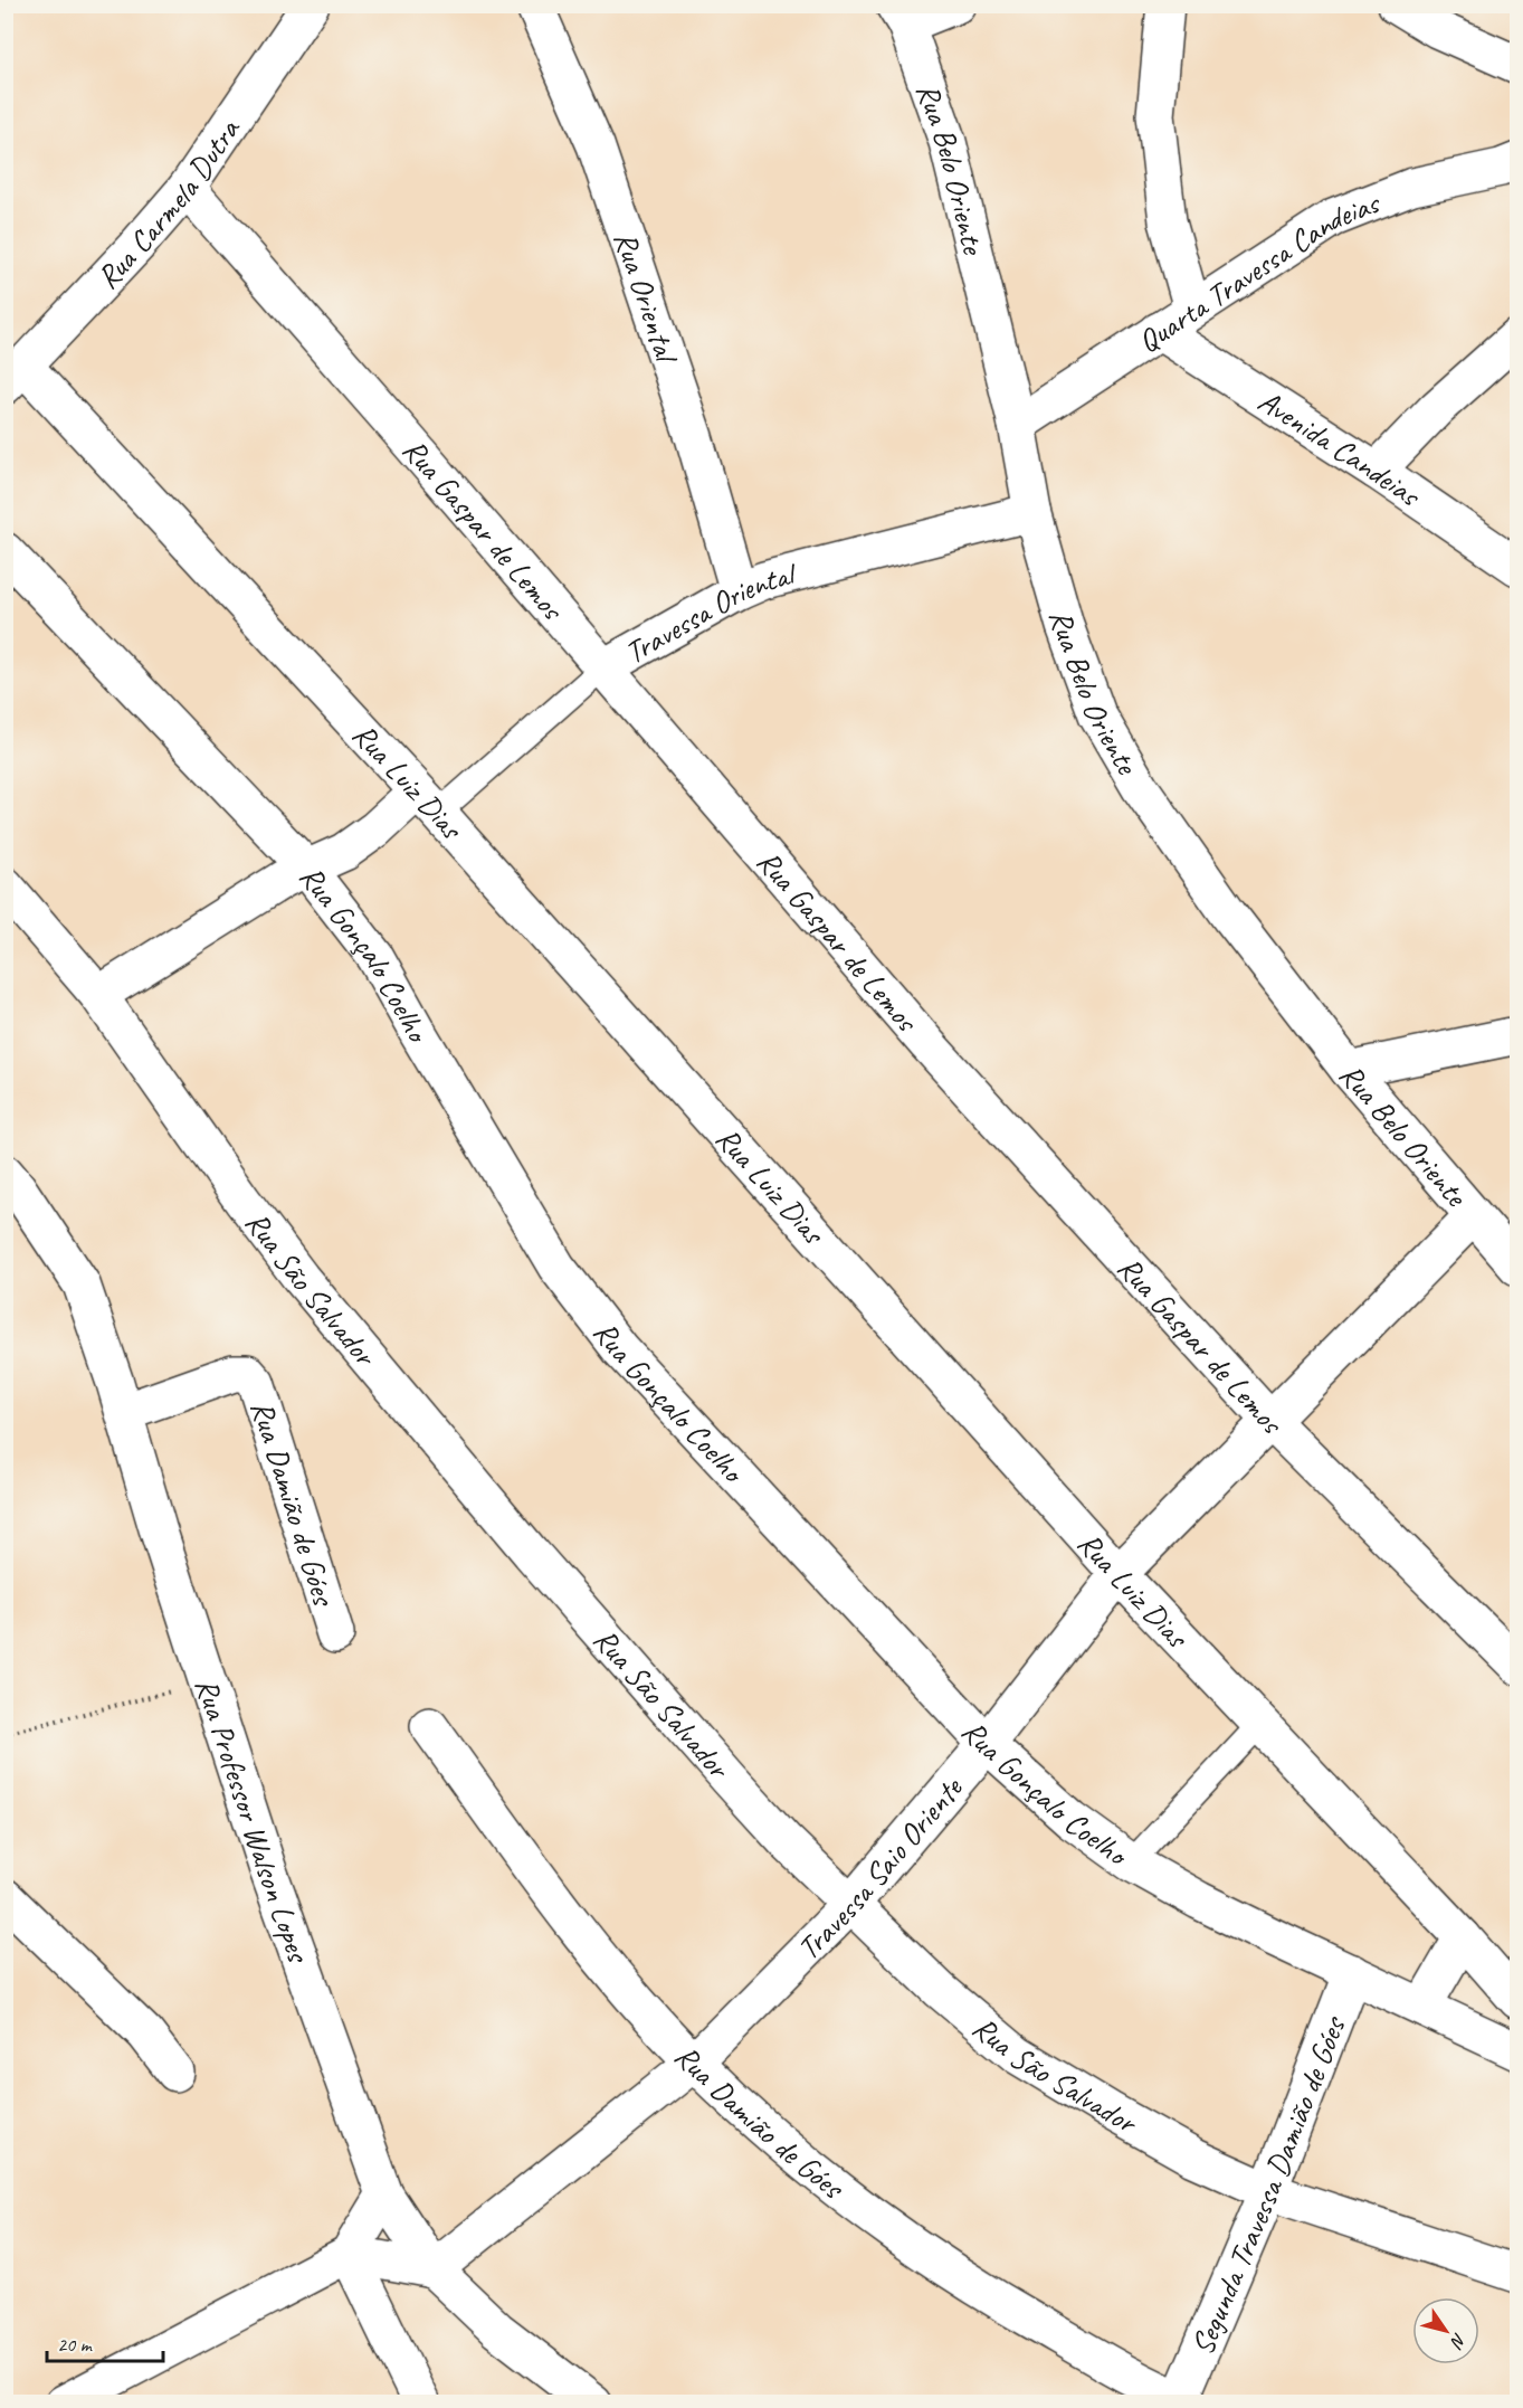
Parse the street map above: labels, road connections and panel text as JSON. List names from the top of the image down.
{
  "streets": {
    "street": [
      "Rua Belo Oriente",
      "Rua Carmela Dutra",
      "Quarta Travessa Candeias",
      "Rua Oriental",
      "Avenida Candeias",
      "Rua Gaspar de Lemos",
      "Travessa Oriental",
      "Rua Luiz Dias",
      "Rua Gonçalo Coelho",
      "Rua São Salvador",
      "Rua Damião de Góes",
      "Rua Professor Walson Lopes",
      "Travessa Saio Oriente",
      "Segunda Travessa Damião de Góes"
    ]
  },
  "crossings": [
    ["Rua Belo Oriente", "Quarta Travessa Candeias"],
    ["Rua Belo Oriente", "Travessa Oriental"],
    ["Rua Belo Oriente", "Travessa Saio Oriente"],
    ["Rua Carmela Dutra", "Rua Gaspar de Lemos"],
    ["Rua Carmela Dutra", "Rua Luiz Dias"],
    ["Quarta Travessa Candeias", "Avenida Candeias"],
    ["Rua Oriental", "Travessa Oriental"],
    ["Rua Gaspar de Lemos", "Travessa Oriental"],
    ["Rua Gaspar de Lemos", "Travessa Saio Oriente"],
    ["Travessa Oriental", "Rua Luiz Dias"],
    ["Travessa Oriental", "Rua Gonçalo Coelho"],
    ["Travessa Oriental", "Rua São Salvador"],
    ["Rua Luiz Dias", "Travessa Saio Oriente"],
    ["Rua Gonçalo Coelho", "Travessa Saio Oriente"],
    ["Rua Gonçalo Coelho", "Segunda Travessa Damião de Góes"],
    ["Rua São Salvador", "Travessa Saio Oriente"],
    ["Rua São Salvador", "Segunda Travessa Damião de Góes"],
    ["Rua Damião de Góes", "Rua Professor Walson Lopes"],
    ["Rua Damião de Góes", "Travessa Saio Oriente"],
    ["Rua Damião de Góes", "Segunda Travessa Damião de Góes"],
    ["Rua Professor Walson Lopes", "Travessa Saio Oriente"]
  ],
  "scale_bar": "20 m",
  "north": "bottom right"
}
